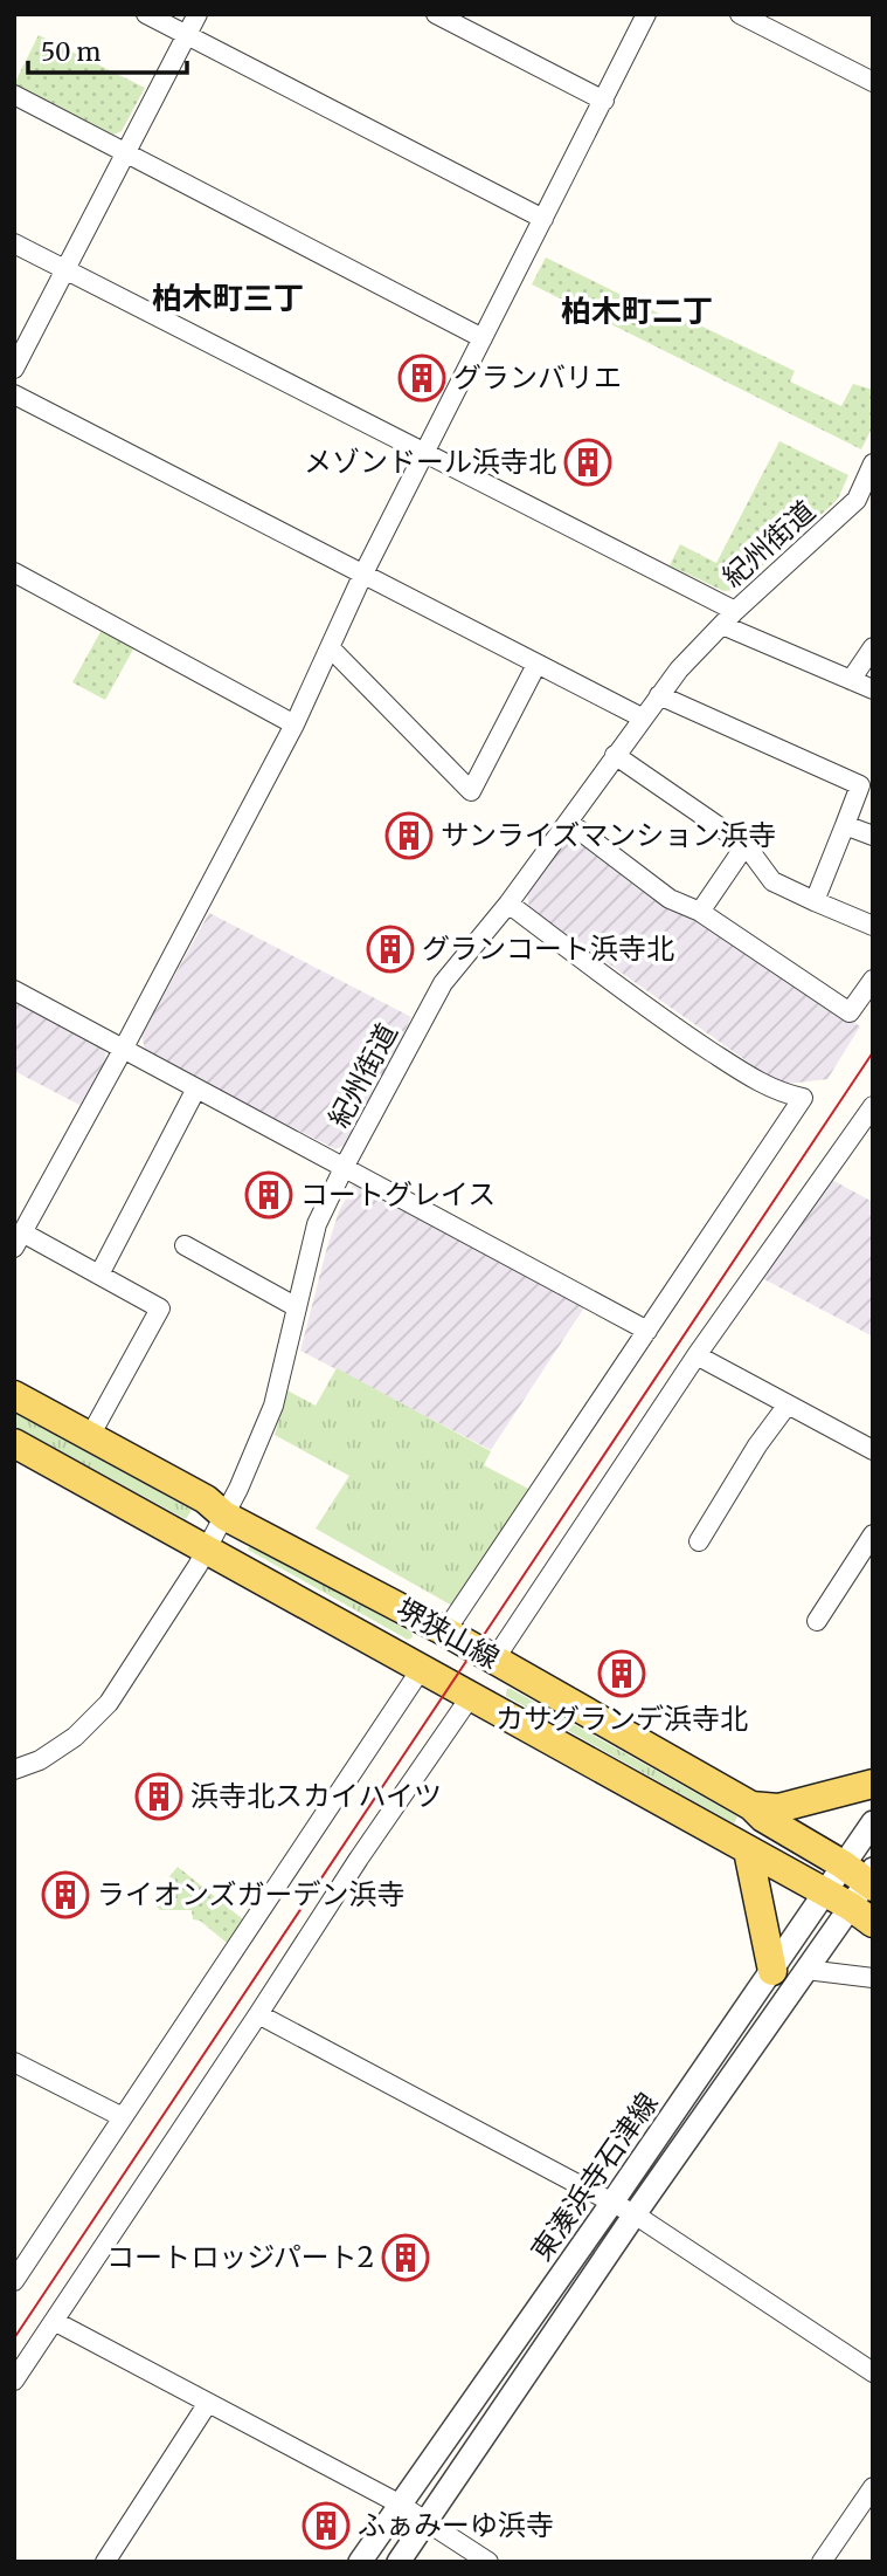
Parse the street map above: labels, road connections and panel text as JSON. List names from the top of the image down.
{
  "streets": {
    "main road": ["堺狭山線"],
    "street": ["紀州街道", "東湊浜寺石津線"]
  },
  "crossings": [
    ["紀州街道", "堺狭山線"],
    ["堺狭山線", "東湊浜寺石津線"]
  ],
  "districts": ["柏木町三丁", "柏木町二丁"],
  "places": {
    "building": [
      "グランバリエ",
      "メゾンドール浜寺北",
      "サンライズマンション浜寺",
      "グランコート浜寺北",
      "コートグレイス",
      "カサグランデ浜寺北",
      "浜寺北スカイハイツ",
      "ライオンズガーデン浜寺",
      "コートロッジパート2",
      "ふぁみーゆ浜寺"
    ]
  },
  "scale_bar": "50 m"
}
